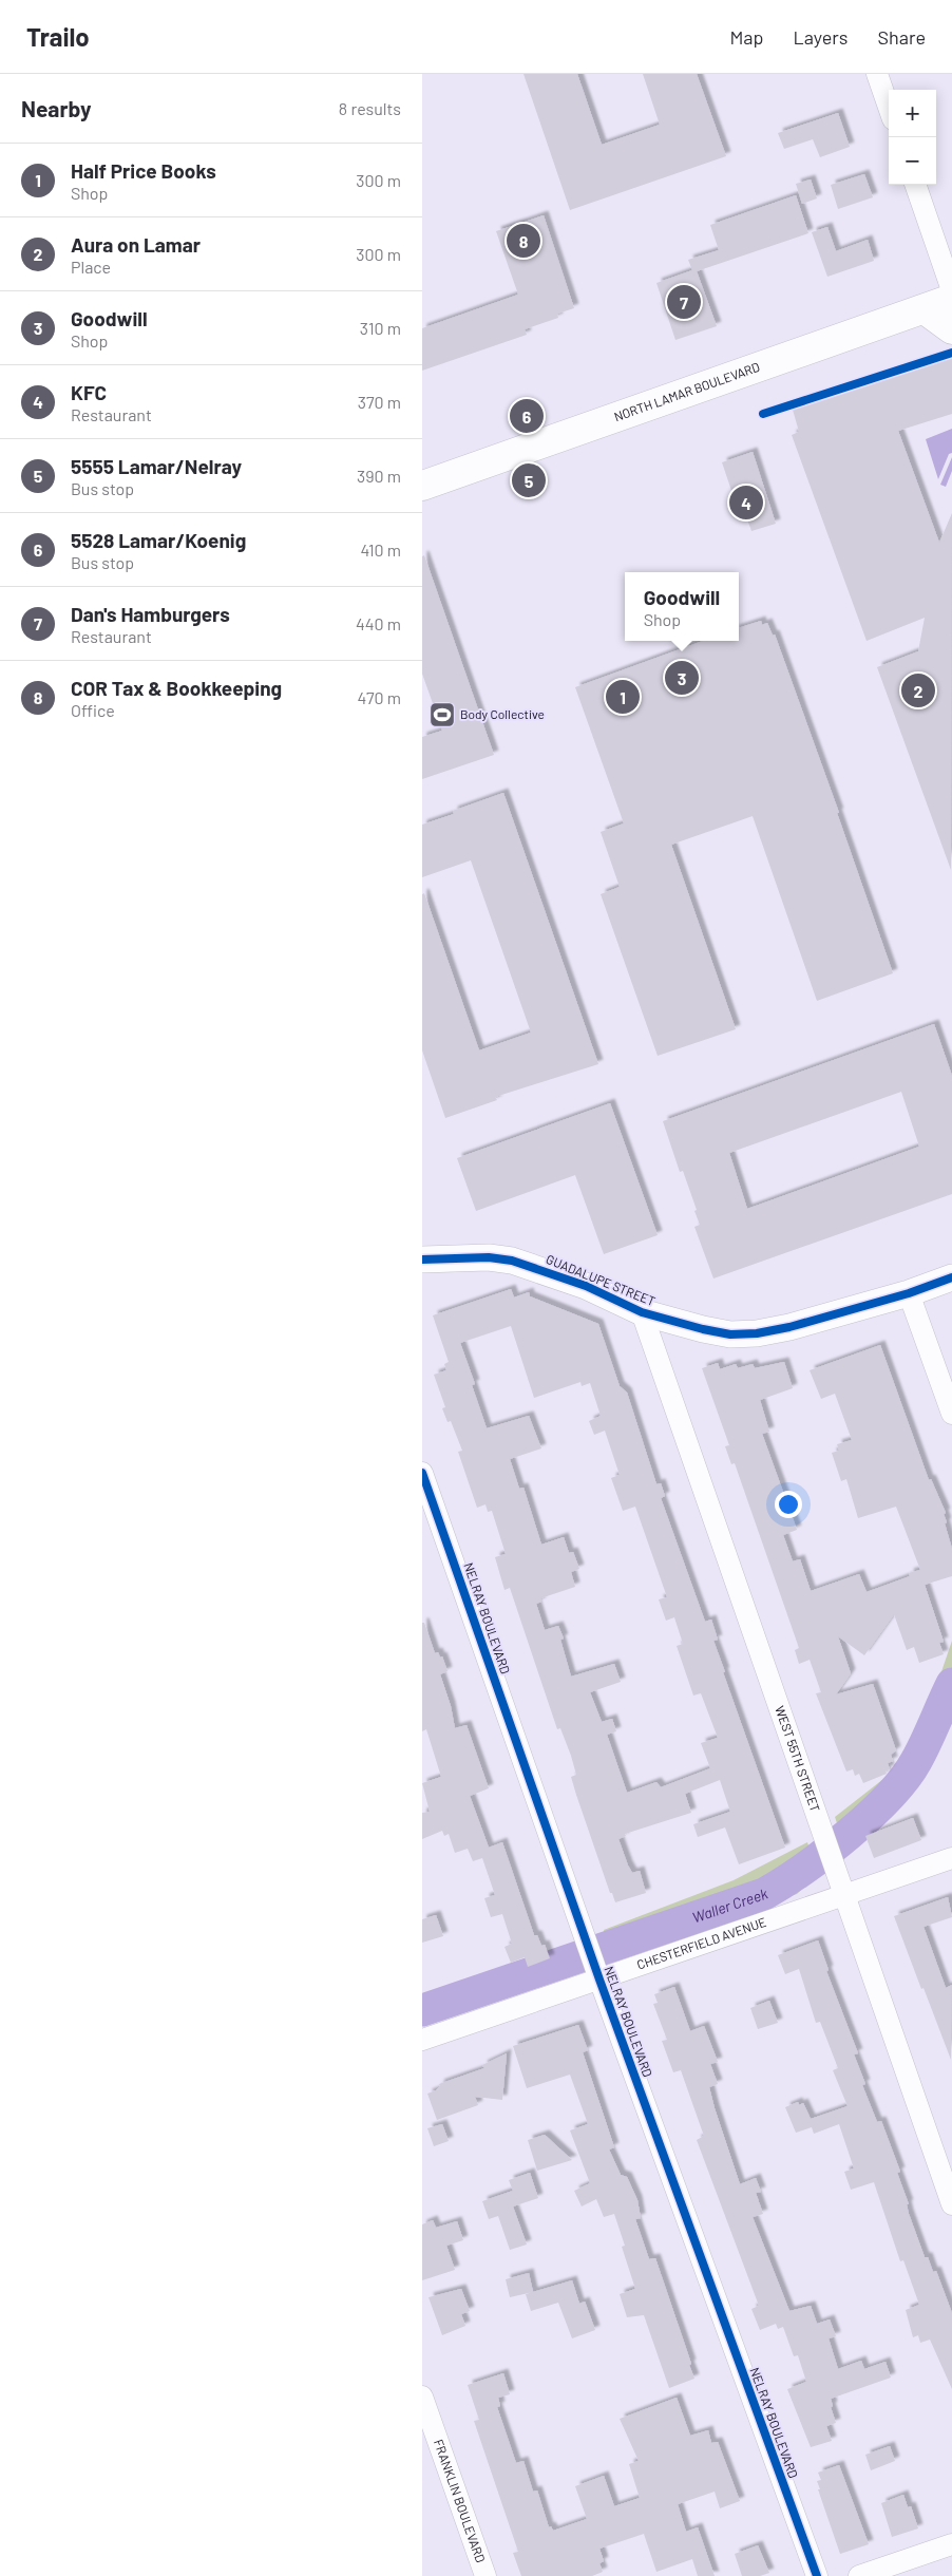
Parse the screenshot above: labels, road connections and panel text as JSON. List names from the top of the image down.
{
  "streets": {
    "main road": ["NORTH LAMAR BOULEVARD"],
    "street": [
      "GUADALUPE STREET",
      "NELRAY BOULEVARD",
      "WEST 55TH STREET",
      "CHESTERFIELD AVENUE",
      "FRANKLIN BOULEVARD"
    ]
  },
  "crossings": [
    ["GUADALUPE STREET", "WEST 55TH STREET"],
    ["NELRAY BOULEVARD", "CHESTERFIELD AVENUE"],
    ["WEST 55TH STREET", "CHESTERFIELD AVENUE"]
  ],
  "water": ["Waller Creek"],
  "places": {
    "sports": ["Body Collective"]
  },
  "page": {
    "header": "Trailo",
    "nav": ["Map", "Layers", "Share"],
    "heading": ["Nearby", "8 results"],
    "map_buttons": ["+", "−"],
    "list": [
      {
        "mark": "1",
        "name": "Half Price Books",
        "note": "Shop",
        "value": "300 m"
      },
      {
        "mark": "2",
        "name": "Aura on Lamar",
        "note": "Place",
        "value": "300 m"
      },
      {
        "mark": "3",
        "name": "Goodwill",
        "note": "Shop",
        "value": "310 m"
      },
      {
        "mark": "4",
        "name": "KFC",
        "note": "Restaurant",
        "value": "370 m"
      },
      {
        "mark": "5",
        "name": "5555 Lamar/Nelray",
        "note": "Bus stop",
        "value": "390 m"
      },
      {
        "mark": "6",
        "name": "5528 Lamar/Koenig",
        "note": "Bus stop",
        "value": "410 m"
      },
      {
        "mark": "7",
        "name": "Dan's Hamburgers",
        "note": "Restaurant",
        "value": "440 m"
      },
      {
        "mark": "8",
        "name": "COR Tax & Bookkeeping",
        "note": "Office",
        "value": "470 m"
      }
    ],
    "pins": [
      "8",
      "7",
      "6",
      "5",
      "4",
      "3",
      "2",
      "1"
    ],
    "popup": ["Goodwill", "Shop"]
  }
}
